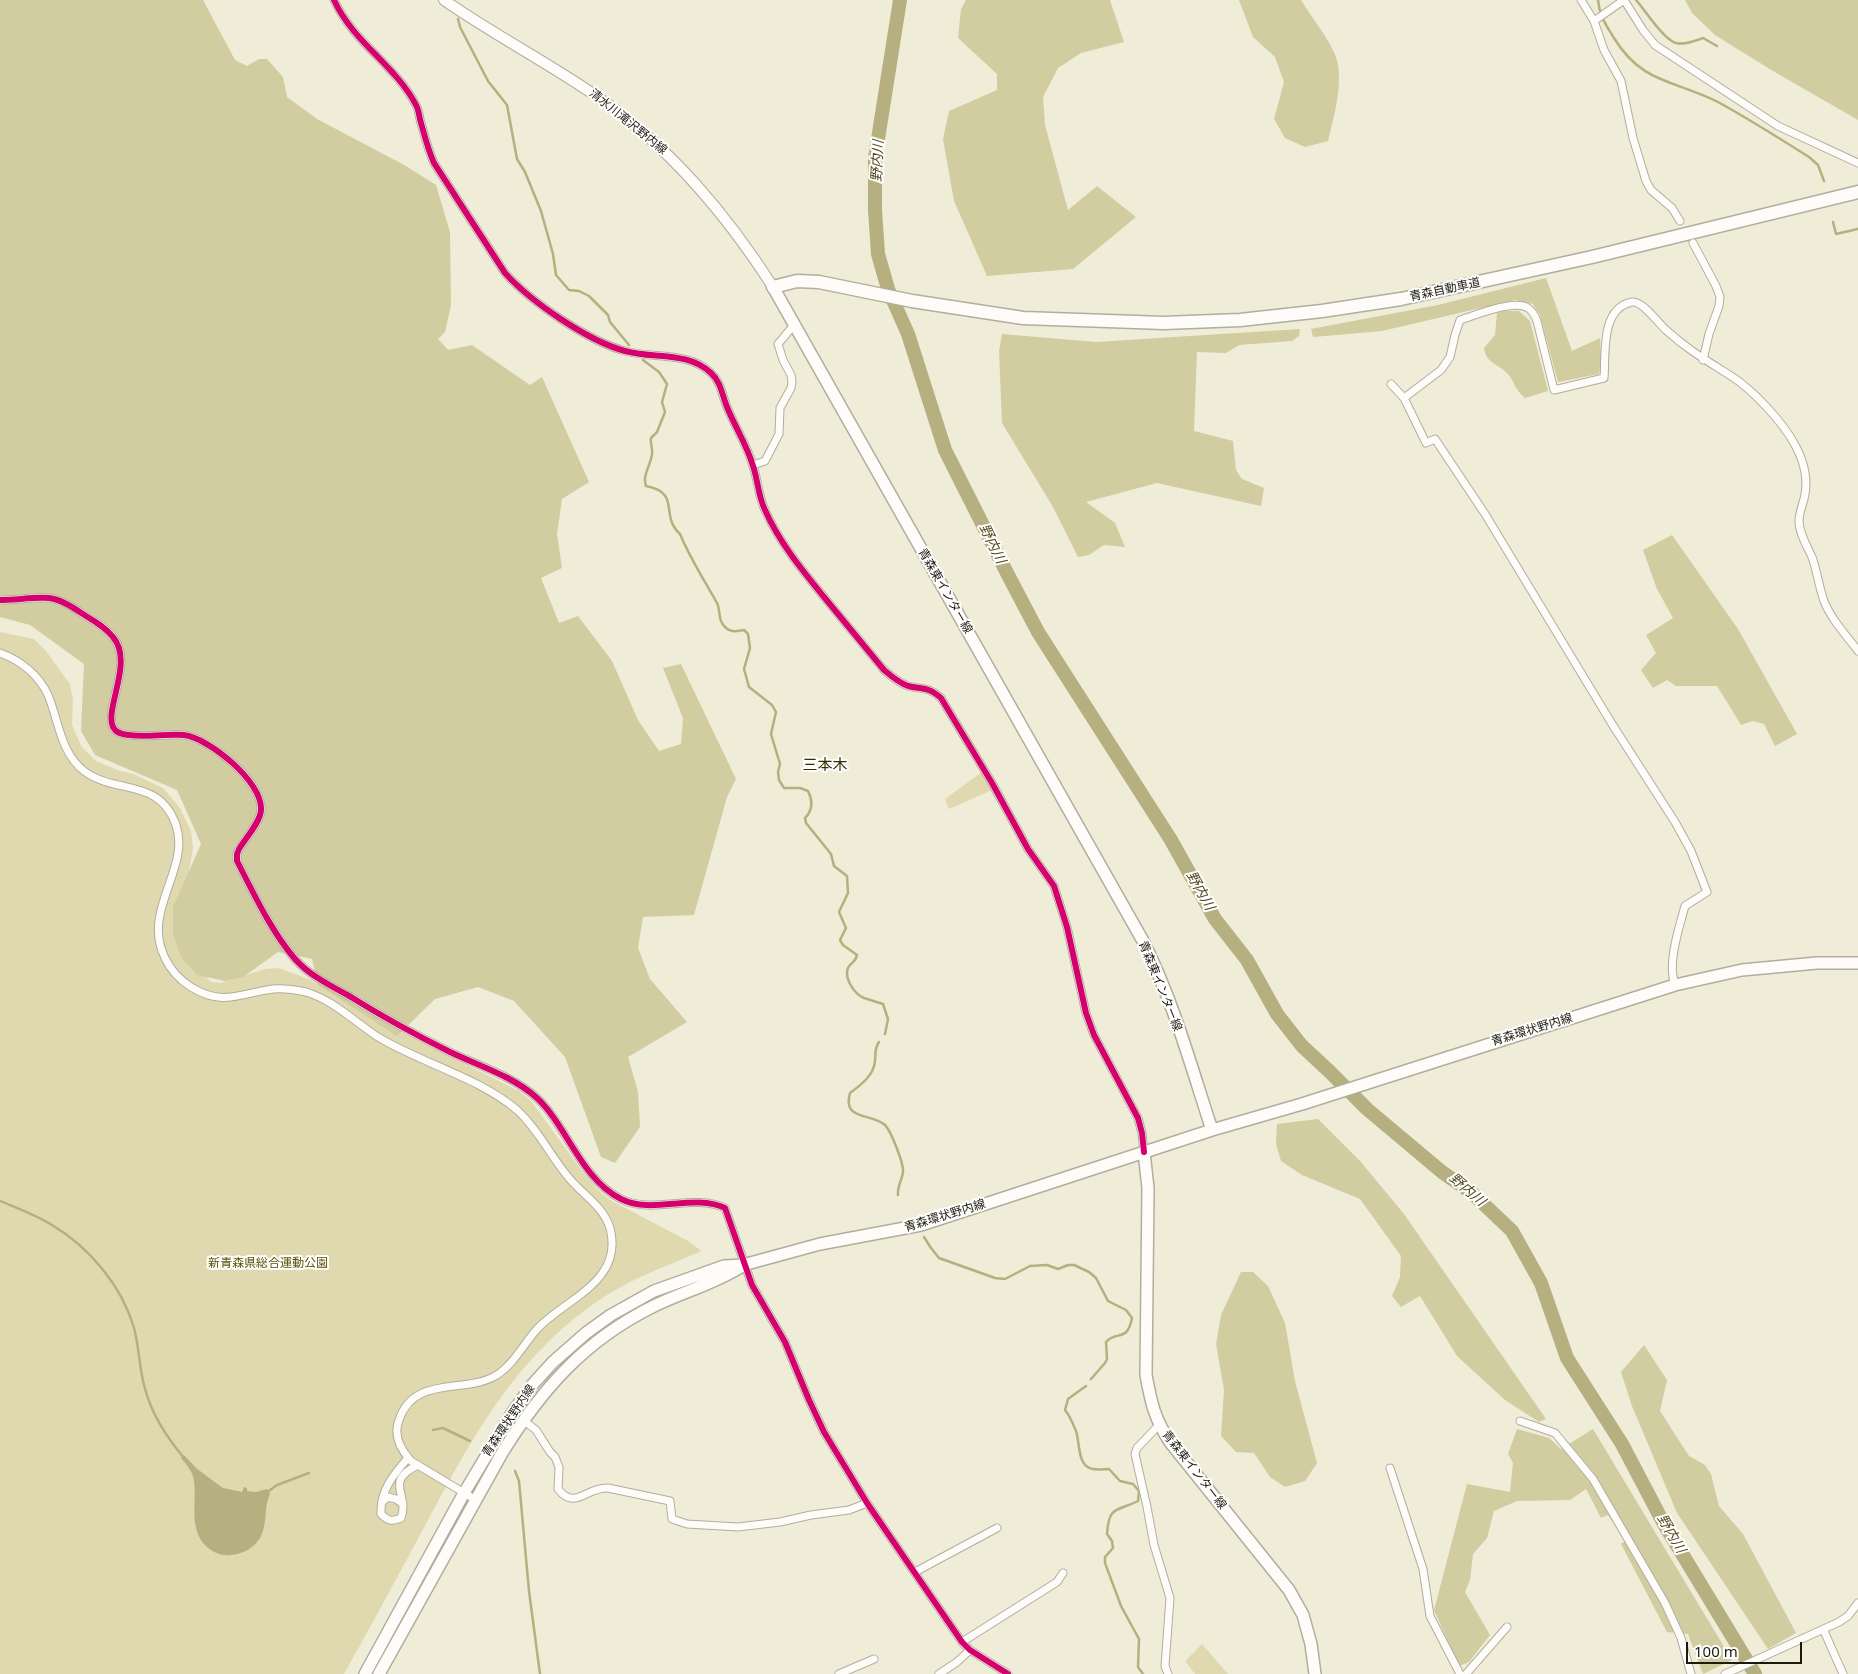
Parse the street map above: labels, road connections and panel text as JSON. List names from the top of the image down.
{
  "streets": {
    "highway": ["青森自動車道"],
    "main road": ["清水川滝沢野内線", "青森東インター線", "青森環状野内線"]
  },
  "crossings": [
    ["清水川滝沢野内線", "青森自動車道"],
    ["清水川滝沢野内線", "青森東インター線"],
    ["青森自動車道", "青森東インター線"],
    ["青森東インター線", "青森環状野内線"]
  ],
  "districts": ["三本木"],
  "water": ["野内川"],
  "parks": ["新青森県総合運動公園"],
  "scale_bar": "100 m"
}
